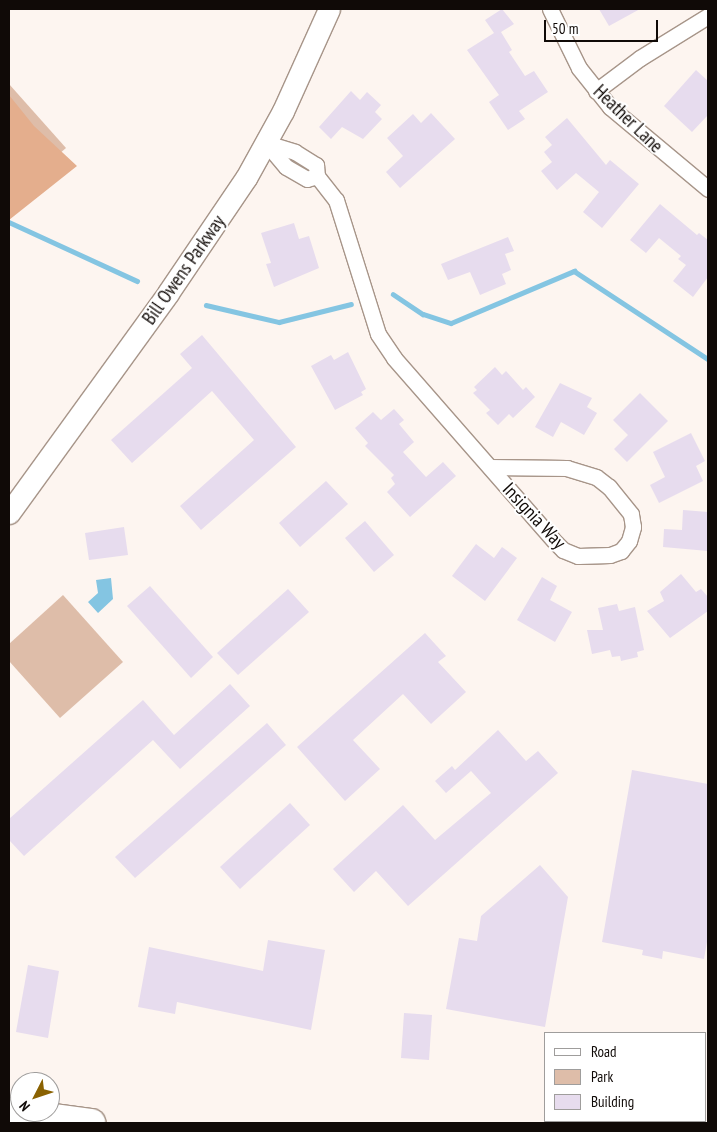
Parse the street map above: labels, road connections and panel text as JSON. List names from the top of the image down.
{
  "streets": {
    "main road": ["Bill Owens Parkway"],
    "street": ["Heather Lane", "Insignia Way"]
  },
  "crossings": [
    ["Bill Owens Parkway", "Insignia Way"]
  ],
  "legend": ["Road", "Park", "Building"],
  "scale_bar": "50 m",
  "north": "bottom left"
}
